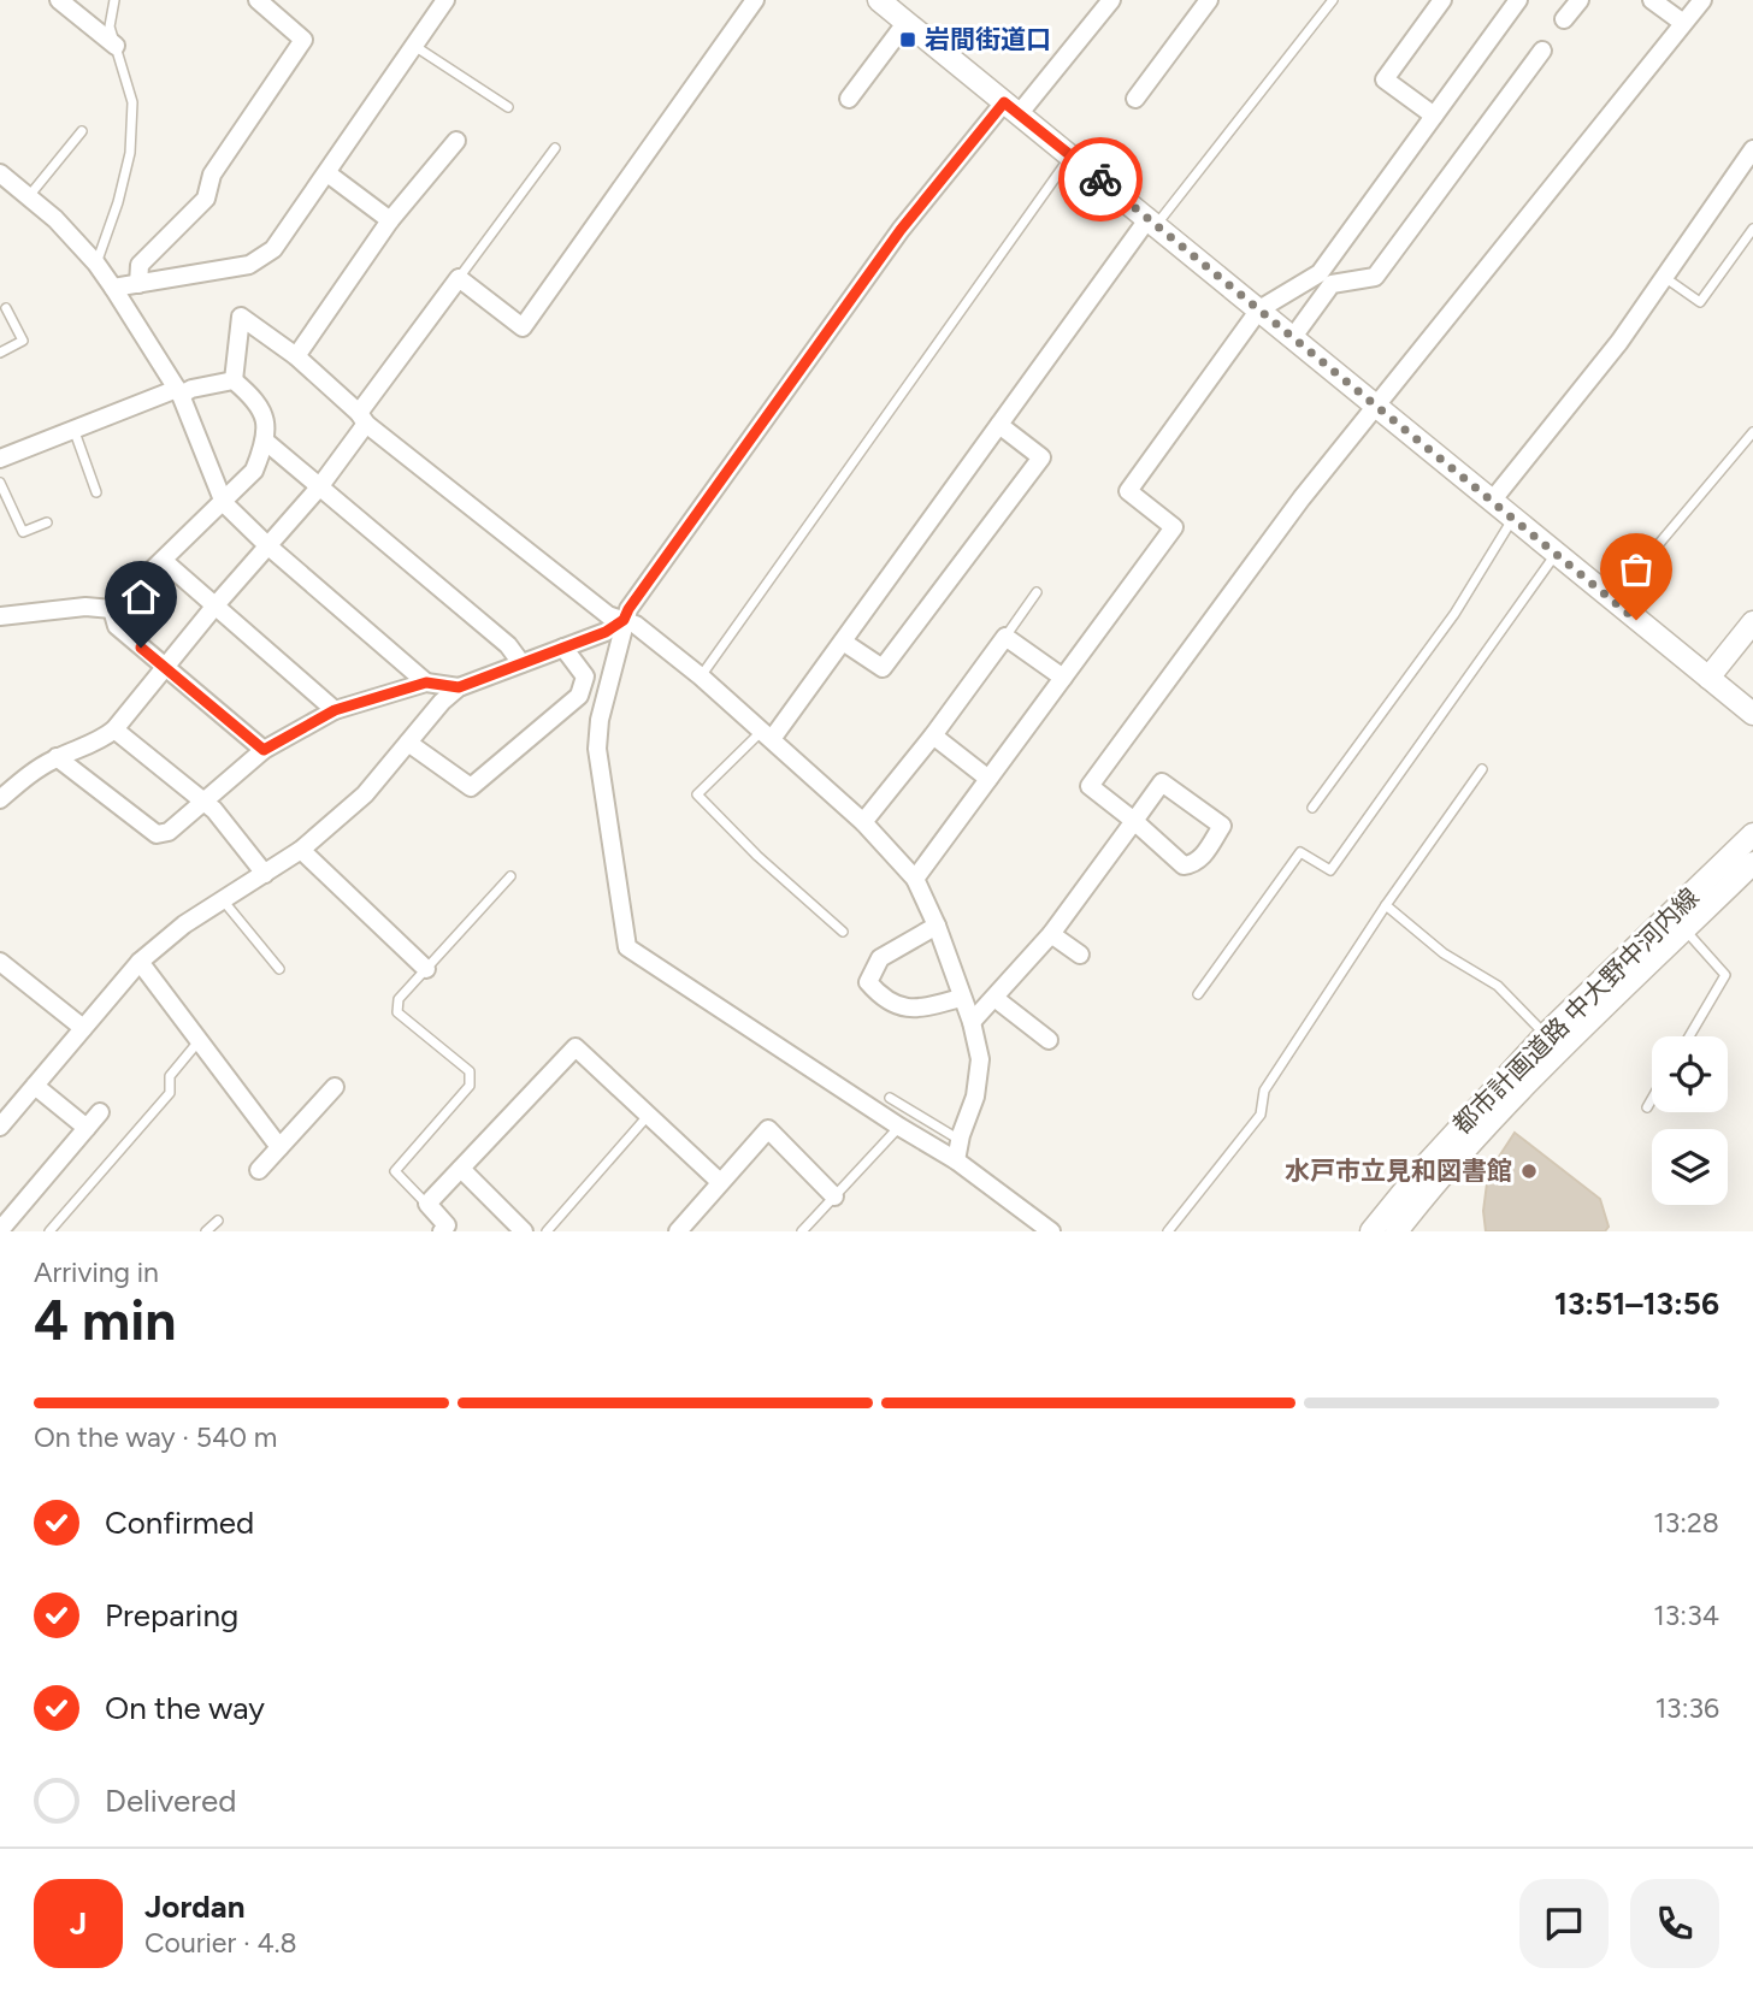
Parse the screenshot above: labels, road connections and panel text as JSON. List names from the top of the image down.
{
  "streets": {
    "street": ["都市計画道路 中大野中河内線"]
  },
  "places": {
    "transit": ["岩間街道口"],
    "other": ["水戸市立見和図書館"]
  },
  "page": {
    "heading": ["4 min", "Arriving in", "13:51–13:56"],
    "panel": ["Jordan", "Courier · 4.8"],
    "bar": "On the way · 540 m",
    "list": [
      ["Confirmed", "13:28"],
      ["Preparing", "13:34"],
      ["On the way", "13:36"],
      "Delivered"
    ],
    "round": "J"
  }
}
